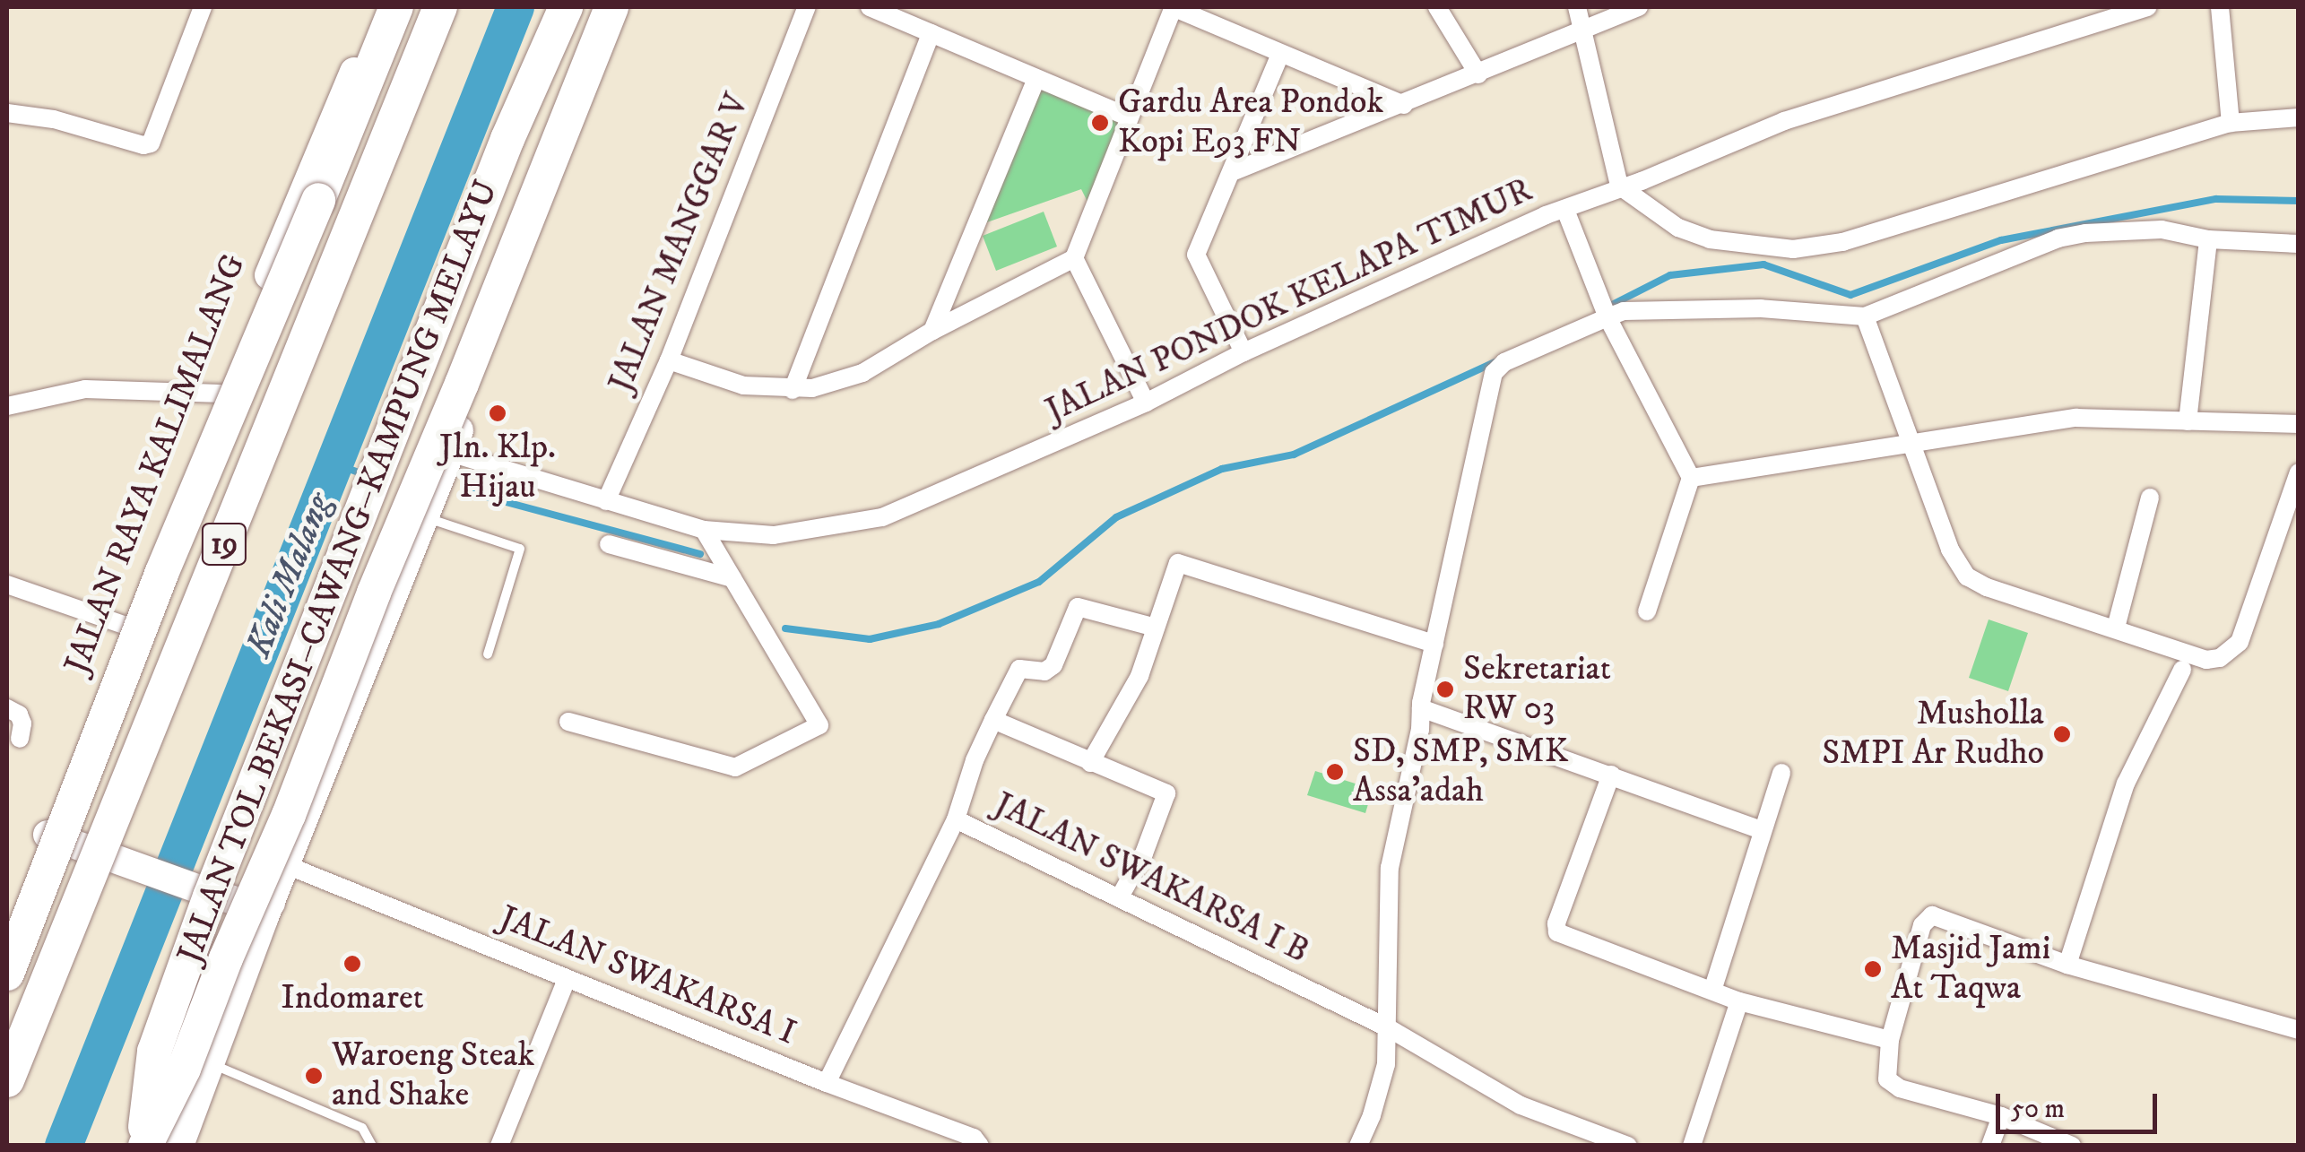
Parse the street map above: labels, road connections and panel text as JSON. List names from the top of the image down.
{
  "streets": {
    "highway": ["19", "JALAN TOL BEKASI–CAWANG–KAMPUNG MELAYU"],
    "main road": ["JALAN RAYA KALIMALANG"],
    "street": [
      "JALAN MANGGAR V",
      "JALAN PONDOK KELAPA TIMUR",
      "JALAN SWAKARSA I B",
      "JALAN SWAKARSA I"
    ]
  },
  "crossings": [
    ["JALAN MANGGAR V", "JALAN PONDOK KELAPA TIMUR"],
    ["JALAN SWAKARSA I B", "JALAN SWAKARSA I"]
  ],
  "water": ["Kali Malang"],
  "places": [
    "Gardu Area Pondok Kopi E93 FN",
    "Jln. Klp. Hijau",
    "Sekretariat RW 03",
    "Musholla SMPI Ar Rudho",
    "SD, SMP, SMK Assa'adah",
    "Indomaret",
    "Masjid Jami At Taqwa",
    "Waroeng Steak and Shake"
  ],
  "scale_bar": "50 m"
}
